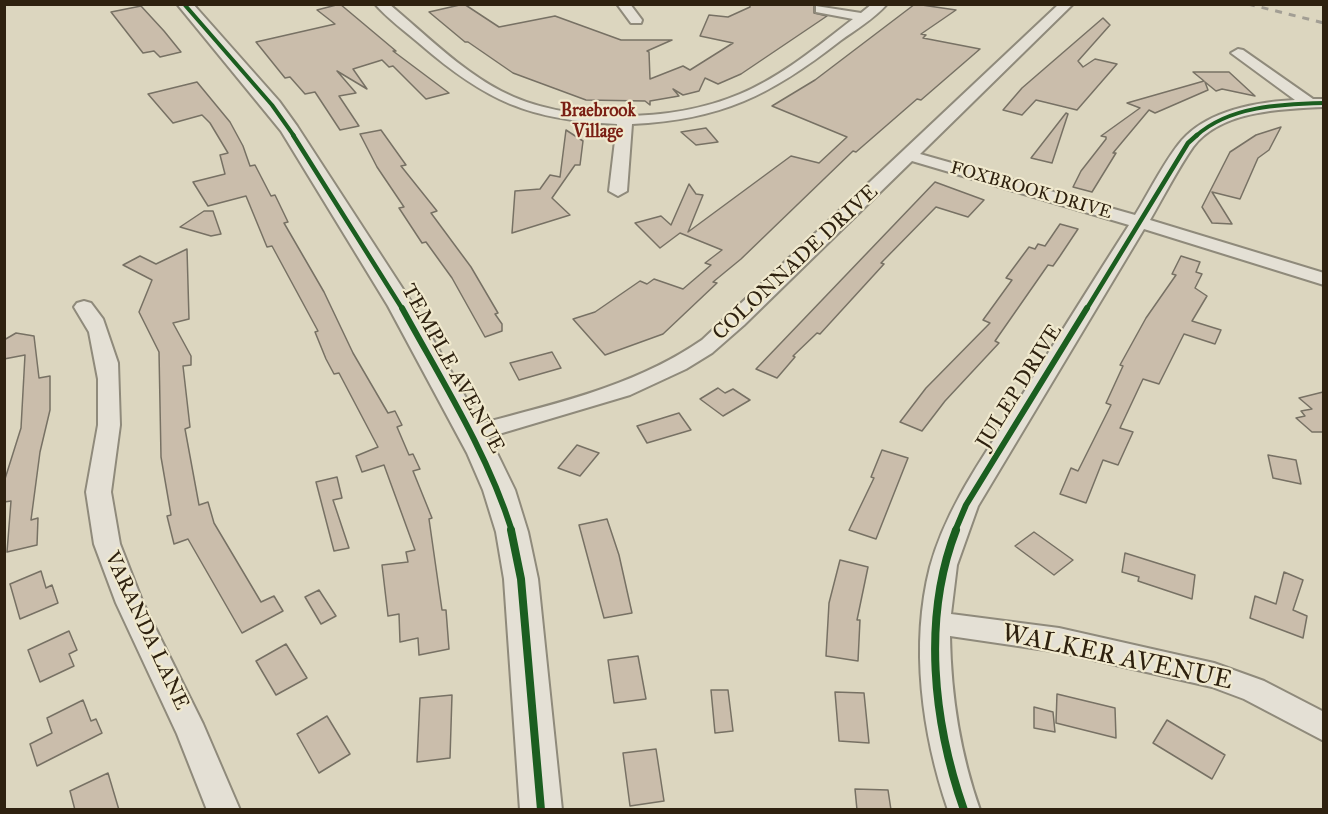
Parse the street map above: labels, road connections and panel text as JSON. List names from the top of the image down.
{
  "streets": {
    "street": [
      "FOXBROOK DRIVE",
      "COLONNADE DRIVE",
      "TEMPLE AVENUE",
      "JULEP DRIVE",
      "VARANDA LANE",
      "WALKER AVENUE"
    ]
  },
  "crossings": [
    ["FOXBROOK DRIVE", "COLONNADE DRIVE"],
    ["FOXBROOK DRIVE", "JULEP DRIVE"],
    ["COLONNADE DRIVE", "TEMPLE AVENUE"],
    ["JULEP DRIVE", "WALKER AVENUE"]
  ],
  "districts": ["Braebrook Village"]
}
